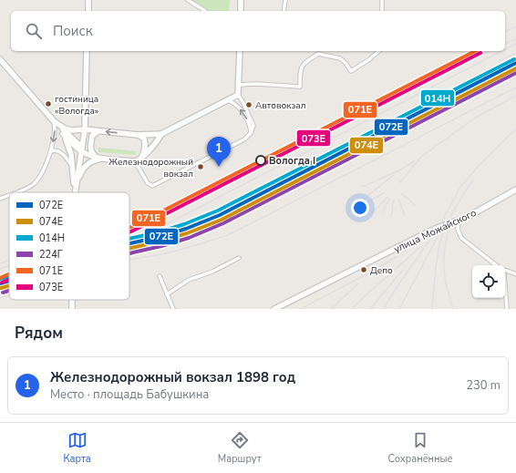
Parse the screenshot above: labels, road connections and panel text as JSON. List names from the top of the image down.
{
  "streets": {
    "main road": ["улица Можайского"]
  },
  "places": [
    "гостиница «Вологда»",
    "Автовокзал",
    "Вологда I",
    "Железнодорожный вокзал",
    "Депо"
  ],
  "lines": [
    "transit line 071Е",
    "transit line 073Е",
    "transit line 014Н",
    "transit line 072Е",
    "transit line 074Е",
    "transit line 224Г"
  ],
  "legend": [
    "072Е",
    "074Е",
    "014Н",
    "224Г",
    "071Е",
    "073Е"
  ],
  "page": {
    "search": "Поиск",
    "pins": "1",
    "heading": "Рядом",
    "list": [
      {
        "mark": "1",
        "name": "Железнодорожный вокзал 1898 год",
        "note": "Место · площадь Бабушкина",
        "value": "230 m"
      }
    ],
    "nav": ["Карта", "Маршрут", "Сохранённые"]
  }
}
